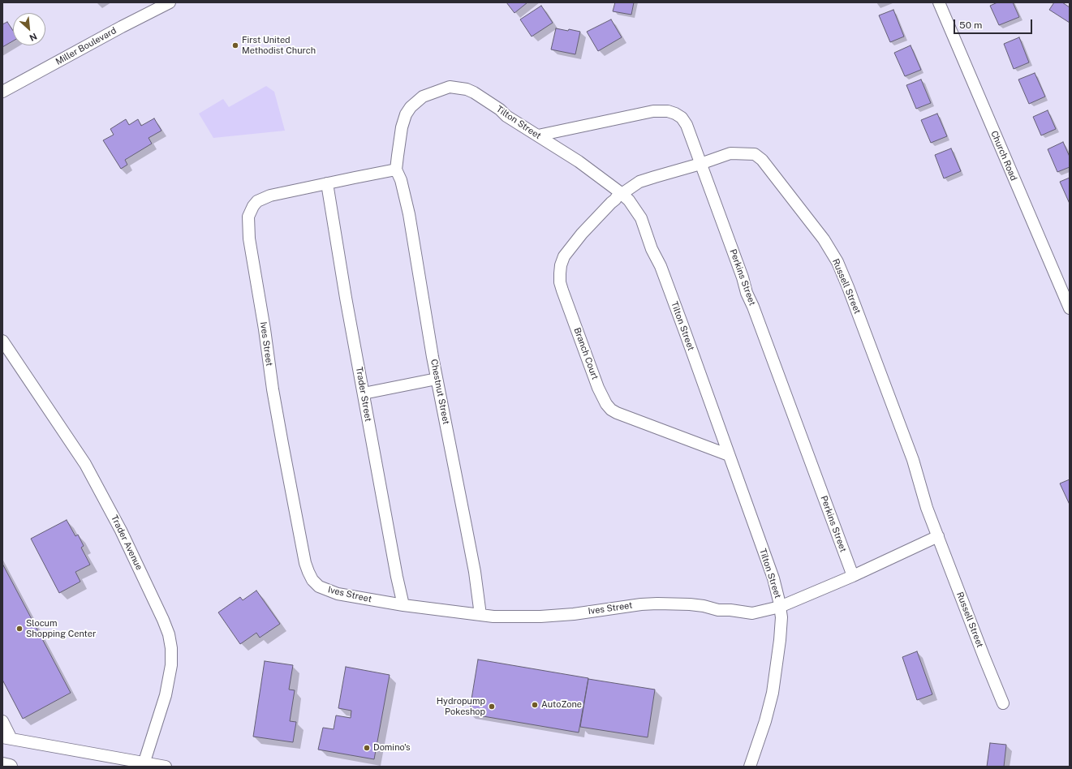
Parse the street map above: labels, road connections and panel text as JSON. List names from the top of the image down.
{
  "streets": {
    "street": [
      "Miller Boulevard",
      "Tilton Street",
      "Church Road",
      "Perkins Street",
      "Russell Street",
      "Ives Street",
      "Branch Court",
      "Chestnut Street",
      "Trader Street",
      "Trader Avenue"
    ]
  },
  "crossings": [
    ["Tilton Street", "Perkins Street"],
    ["Tilton Street", "Russell Street"],
    ["Tilton Street", "Ives Street"],
    ["Tilton Street", "Branch Court"],
    ["Tilton Street", "Chestnut Street"],
    ["Perkins Street", "Russell Street"],
    ["Perkins Street", "Ives Street"],
    ["Russell Street", "Branch Court"],
    ["Ives Street", "Chestnut Street"],
    ["Ives Street", "Trader Street"]
  ],
  "places": [
    "First United Methodist Church",
    "Slocum Shopping Center",
    "AutoZone",
    "Hydropump Pokeshop",
    "Domino's"
  ],
  "scale_bar": "50 m",
  "north": "bottom right"
}
